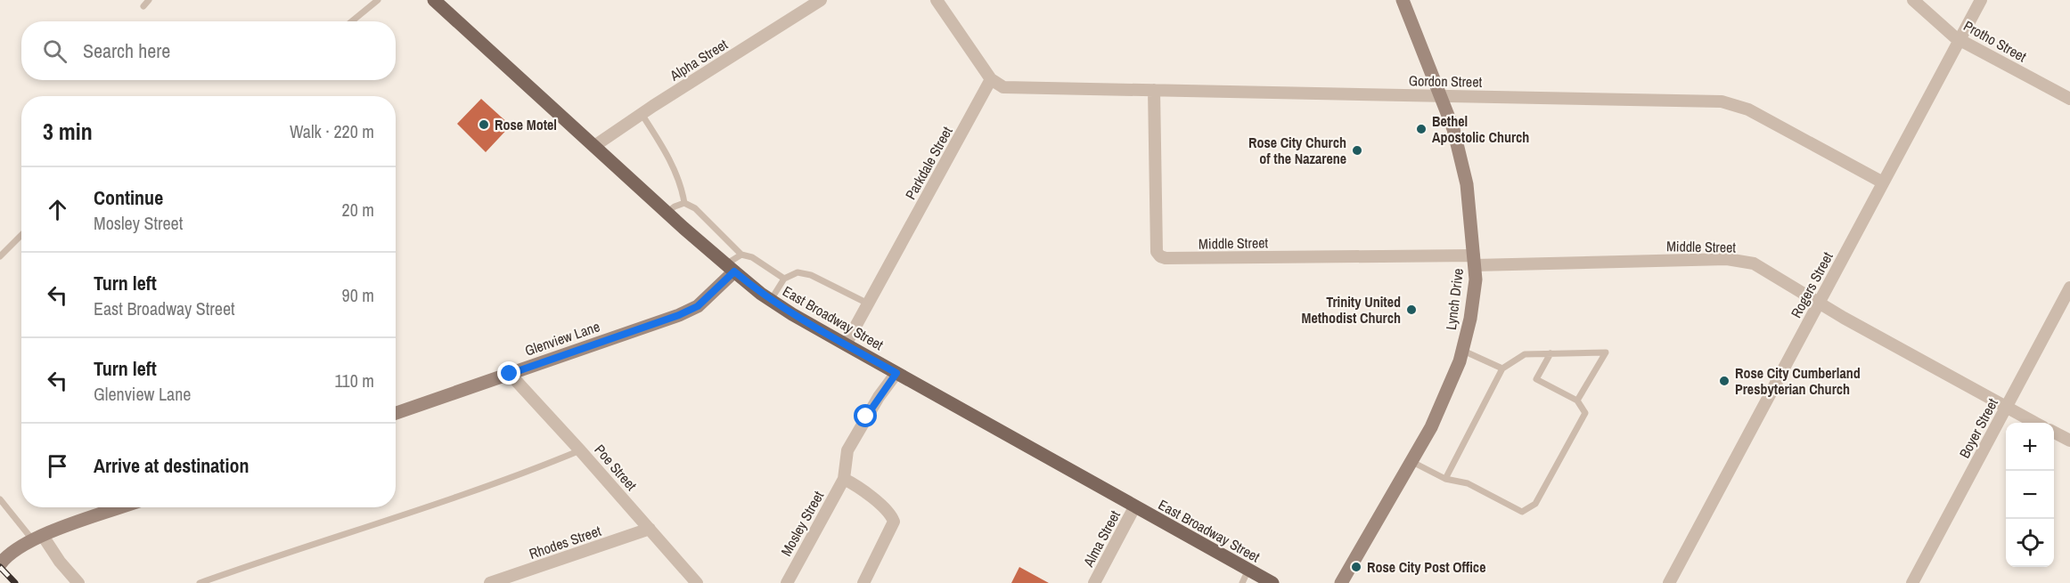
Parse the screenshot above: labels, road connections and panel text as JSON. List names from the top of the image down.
{
  "streets": {
    "main road": ["Lynch Drive", "East Broadway Street", "Glenview Lane"],
    "street": [
      "Protho Street",
      "Alpha Street",
      "Gordon Street",
      "Parkdale Street",
      "Middle Street",
      "Rogers Street",
      "Boyer Street",
      "Poe Street",
      "Mosley Street",
      "Alma Street",
      "Rhodes Street"
    ]
  },
  "crossings": [
    ["Protho Street", "Rogers Street"],
    ["Alpha Street", "East Broadway Street"],
    ["Gordon Street", "Parkdale Street"],
    ["Gordon Street", "Middle Street"],
    ["Gordon Street", "Rogers Street"],
    ["Gordon Street", "Lynch Drive"],
    ["Parkdale Street", "East Broadway Street"],
    ["Middle Street", "Rogers Street"],
    ["Middle Street", "Lynch Drive"],
    ["Middle Street", "Boyer Street"],
    ["East Broadway Street", "Glenview Lane"],
    ["East Broadway Street", "Mosley Street"],
    ["East Broadway Street", "Alma Street"],
    ["Glenview Lane", "Poe Street"],
    ["Poe Street", "Rhodes Street"]
  ],
  "places": [
    "Rose Motel",
    "Bethel Apostolic Church",
    "Rose City Church of the Nazarene",
    "Trinity United Methodist Church",
    "Rose City Cumberland Presbyterian Church",
    "Rose City Post Office"
  ],
  "page": {
    "search": "Search here",
    "heading": ["3 min", "Walk · 220 m"],
    "list": [
      ["Continue", "Mosley Street", "20 m"],
      ["Turn left", "East Broadway Street", "90 m"],
      ["Turn left", "Glenview Lane", "110 m"],
      "Arrive at destination"
    ],
    "map_buttons": ["+", "−"]
  }
}
